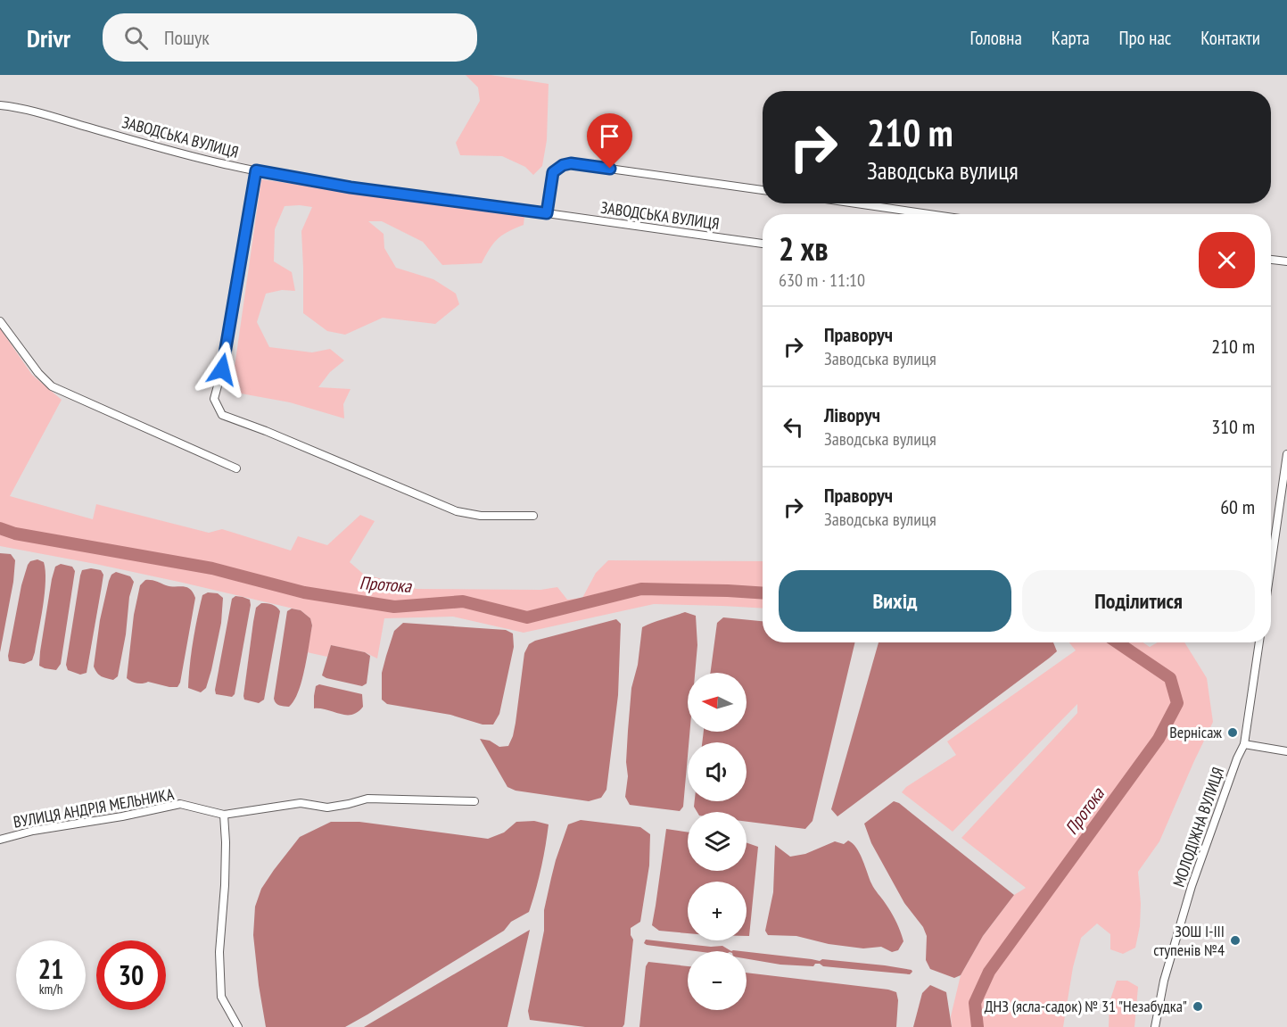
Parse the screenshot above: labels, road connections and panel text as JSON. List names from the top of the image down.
{
  "streets": {
    "street": ["ЗАВОДСЬКА ВУЛИЦЯ", "ВУЛИЦЯ АНДРІЯ МЕЛЬНИКА", "МОЛОДІЖНА ВУЛИЦЯ"]
  },
  "water": ["Протока"],
  "places": ["Вернісаж", "ЗОШ І-ІІІ ступенів №4", "ДНЗ (ясла-садок) № 31 \"Незабудка\""],
  "north": "left",
  "page": {
    "header": "Drivr",
    "search": "Пошук",
    "nav": [
      "Головна",
      "Карта",
      "Про нас",
      "Контакти"
    ],
    "turn": ["210 m", "Заводська вулиця"],
    "heading": ["2 хв", "630 m · 11:10"],
    "list": [
      {
        "name": "Праворуч",
        "note": "Заводська вулиця",
        "value": "210 m"
      },
      {
        "name": "Ліворуч",
        "note": "Заводська вулиця",
        "value": "310 m"
      },
      {
        "name": "Праворуч",
        "note": "Заводська вулиця",
        "value": "60 m"
      }
    ],
    "buttons": ["Вихід", "Поділитися"],
    "map_buttons": ["+", "−"],
    "speed": "21 km/h",
    "limit": "30"
  }
}
